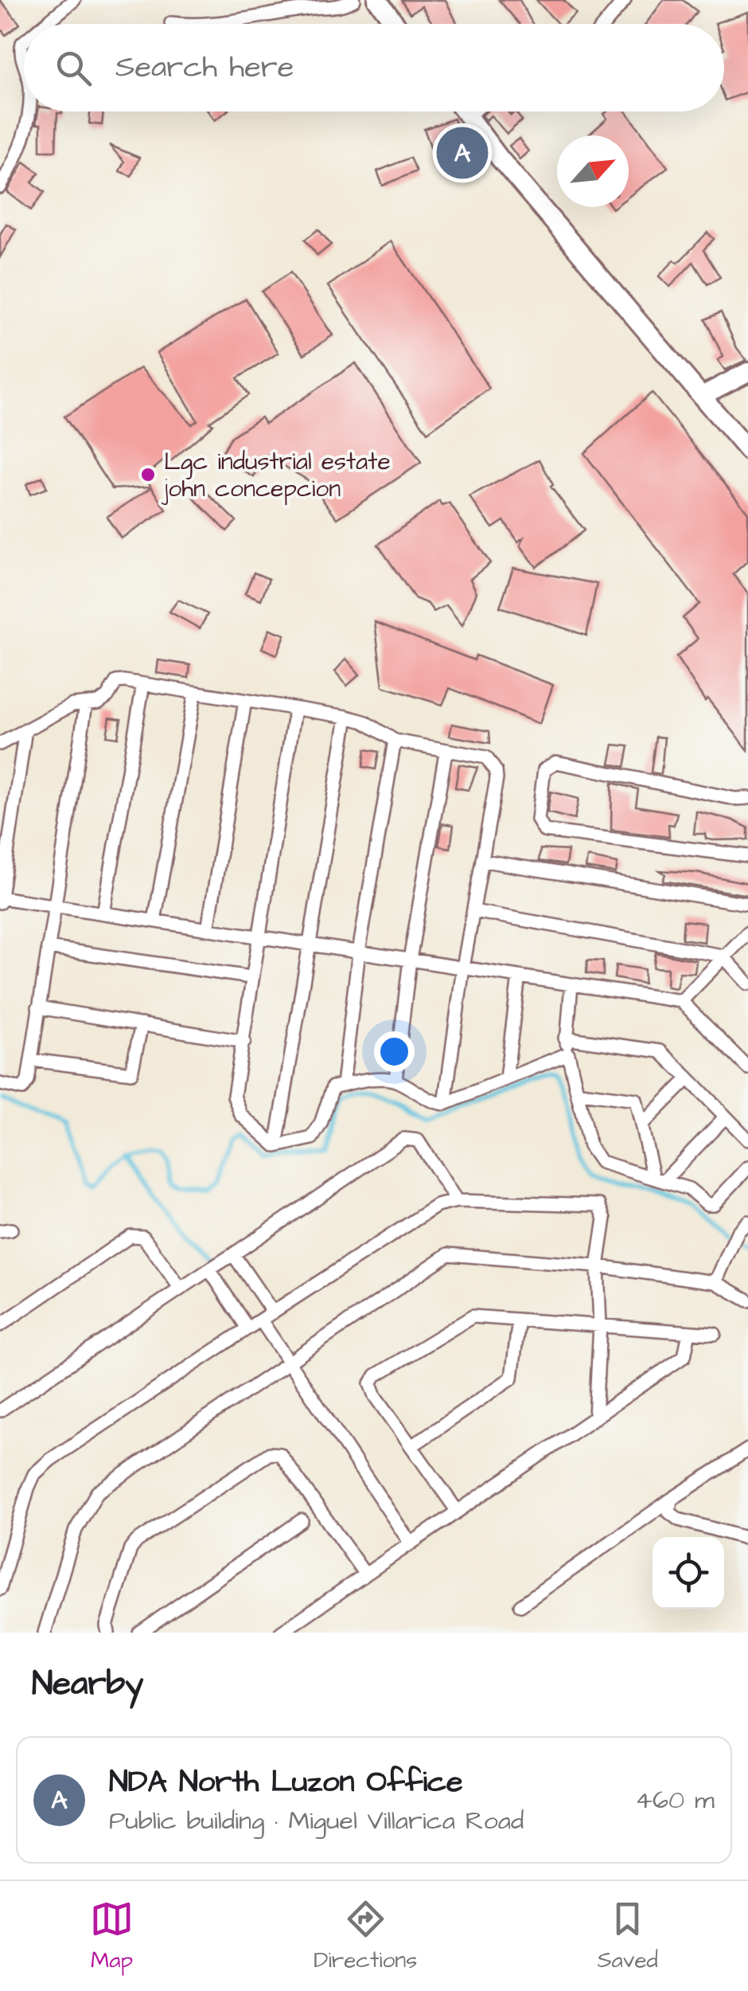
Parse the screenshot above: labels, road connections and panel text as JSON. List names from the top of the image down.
{
  "places": ["Lgc industrial estate john concepcion"],
  "north": "top right",
  "page": {
    "search": "Search here",
    "pins": "A",
    "heading": "Nearby",
    "list": [
      {
        "mark": "A",
        "name": "NDA North Luzon Office",
        "note": "Public building · Miguel Villarica Road",
        "value": "460 m"
      }
    ],
    "nav": ["Map", "Directions", "Saved"]
  }
}
